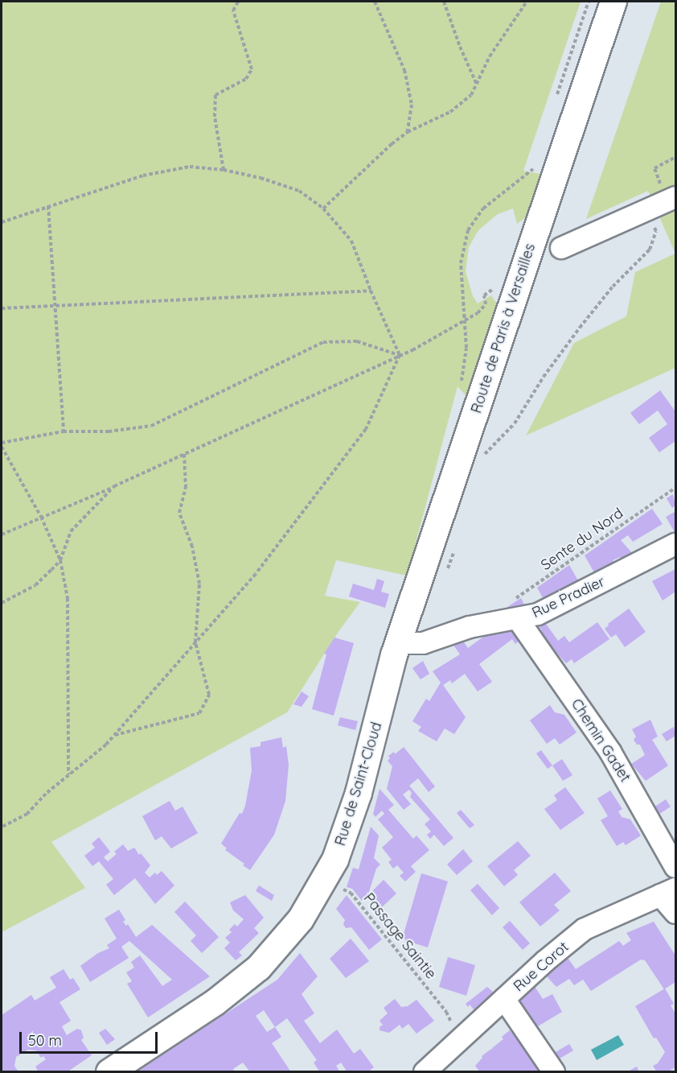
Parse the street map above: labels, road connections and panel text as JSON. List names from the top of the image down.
{
  "streets": {
    "main road": ["Route de Paris à Versailles", "Rue de Saint-Cloud"],
    "street": ["Rue Pradier", "Chemin Gadet", "Rue Corot"],
    "path": ["Sente du Nord", "Passage Saintie"]
  },
  "crossings": [
    ["Route de Paris à Versailles", "Rue Pradier"],
    ["Route de Paris à Versailles", "Rue de Saint-Cloud"],
    ["Sente du Nord", "Rue Pradier"],
    ["Sente du Nord", "Chemin Gadet"],
    ["Rue Pradier", "Chemin Gadet"],
    ["Rue Pradier", "Rue de Saint-Cloud"],
    ["Rue de Saint-Cloud", "Passage Saintie"]
  ],
  "scale_bar": "50 m"
}
